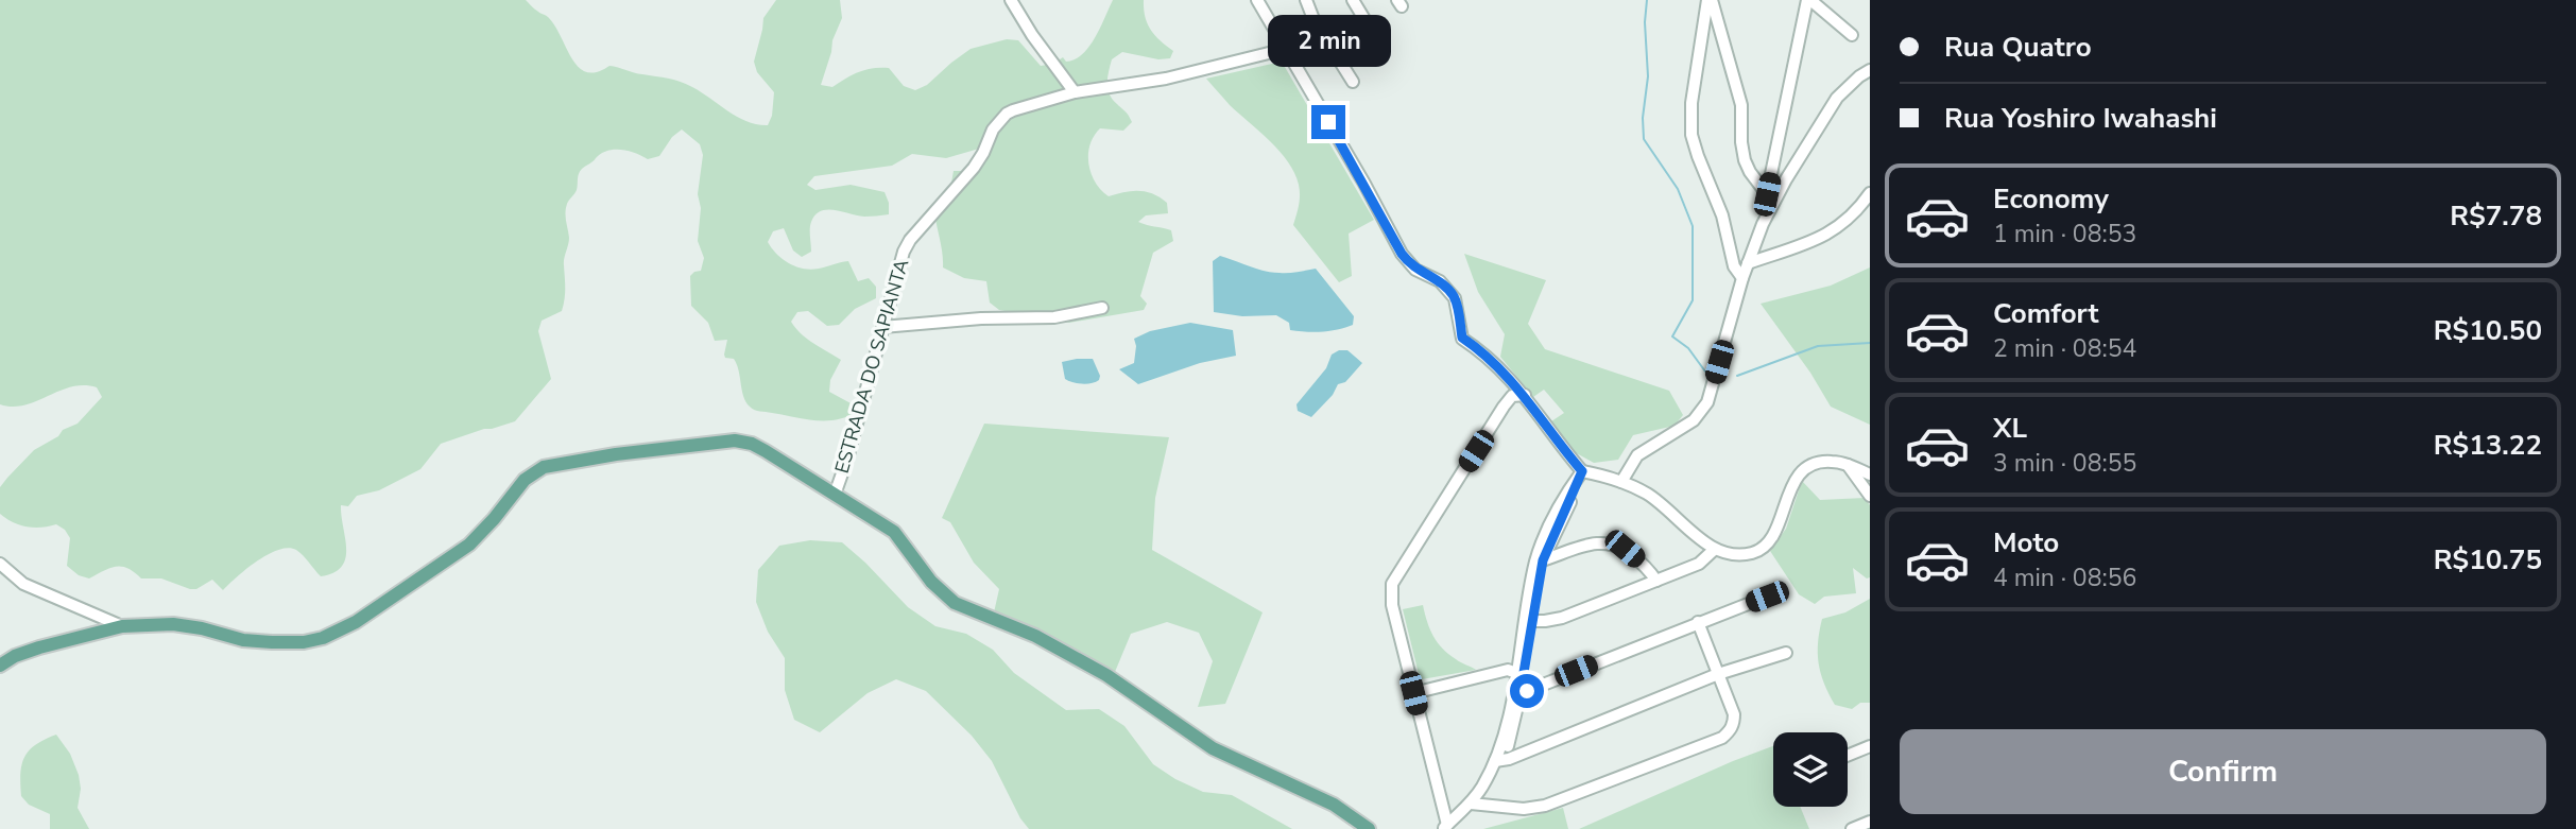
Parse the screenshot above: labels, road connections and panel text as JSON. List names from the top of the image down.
{
  "streets": {
    "street": ["ESTRADA DO SAPIANTA"]
  },
  "page": {
    "banner": ["Rua Quatro", "Rua Yoshiro Iwahashi"],
    "bubble": "2 min",
    "list": [
      {
        "name": "Economy",
        "note": "1 min · 08:53",
        "value": "R$7.78"
      },
      {
        "name": "Comfort",
        "note": "2 min · 08:54",
        "value": "R$10.50"
      },
      {
        "name": "XL",
        "note": "3 min · 08:55",
        "value": "R$13.22"
      },
      {
        "name": "Moto",
        "note": "4 min · 08:56",
        "value": "R$10.75"
      }
    ],
    "buttons": "Confirm"
  }
}
